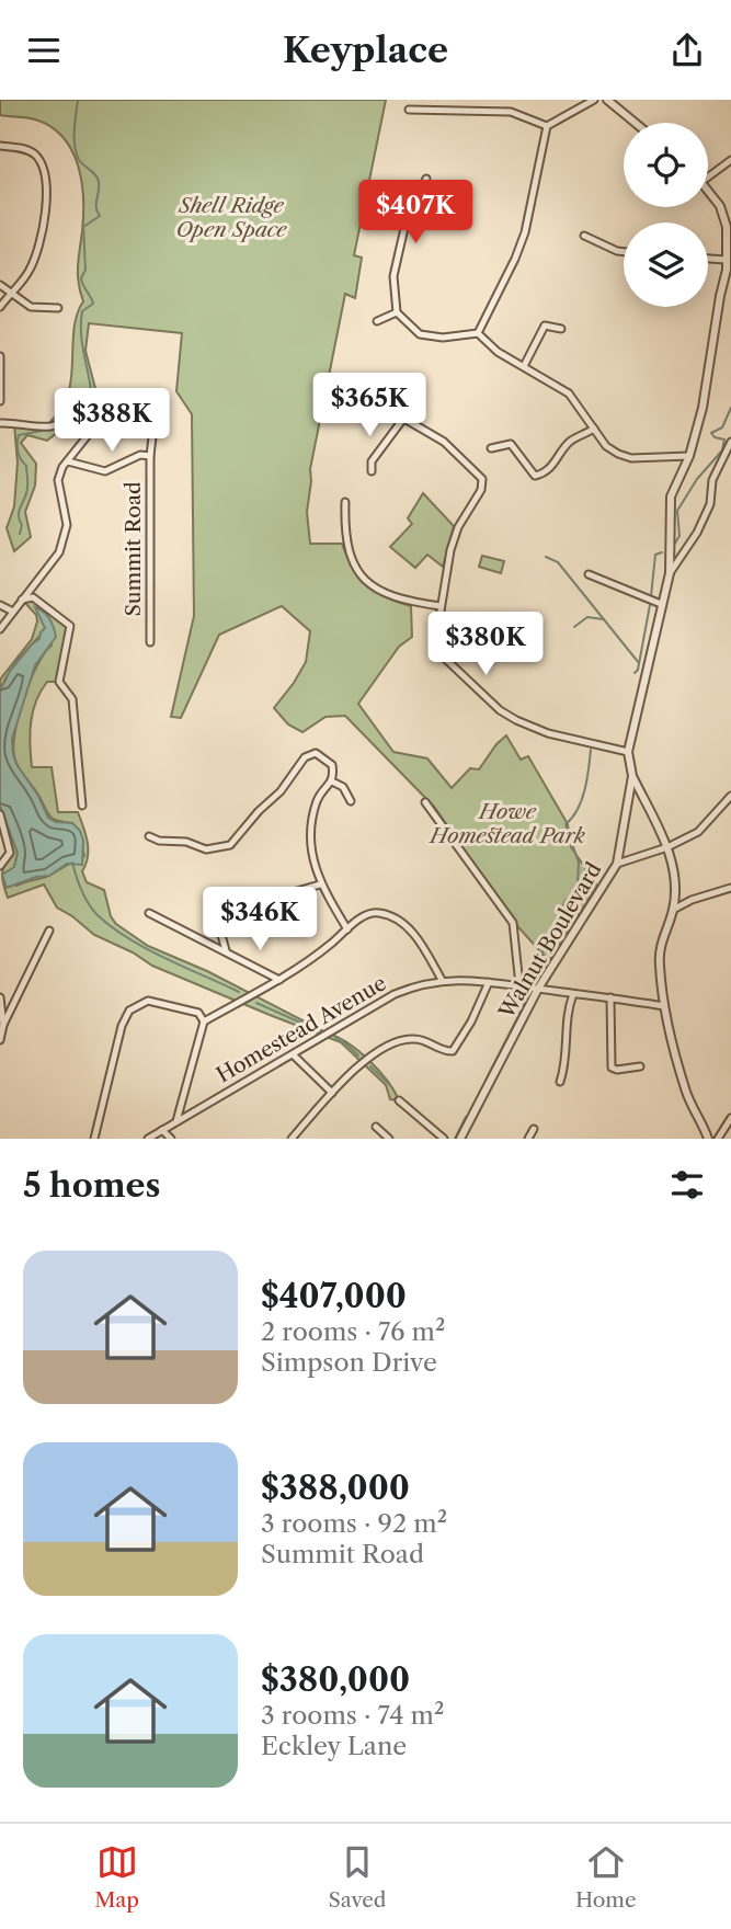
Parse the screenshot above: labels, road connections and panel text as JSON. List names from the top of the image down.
{
  "streets": {
    "street": ["Summit Road", "Walnut Boulevard", "Homestead Avenue"]
  },
  "crossings": [
    ["Walnut Boulevard", "Homestead Avenue"]
  ],
  "parks": ["Shell Ridge Open Space", "Howe Homestead Park"],
  "page": {
    "header": "Keyplace",
    "price": [
      "$407K",
      "$365K",
      "$388K",
      "$380K",
      "$346K"
    ],
    "heading": "5 homes",
    "list": [
      {
        "name": "$407,000",
        "note": "2 rooms · 76 m² · Simpson Drive"
      },
      {
        "name": "$388,000",
        "note": "3 rooms · 92 m² · Summit Road"
      },
      {
        "name": "$380,000",
        "note": "3 rooms · 74 m² · Eckley Lane"
      }
    ],
    "tabs": ["Map", "Saved", "Home"]
  }
}
